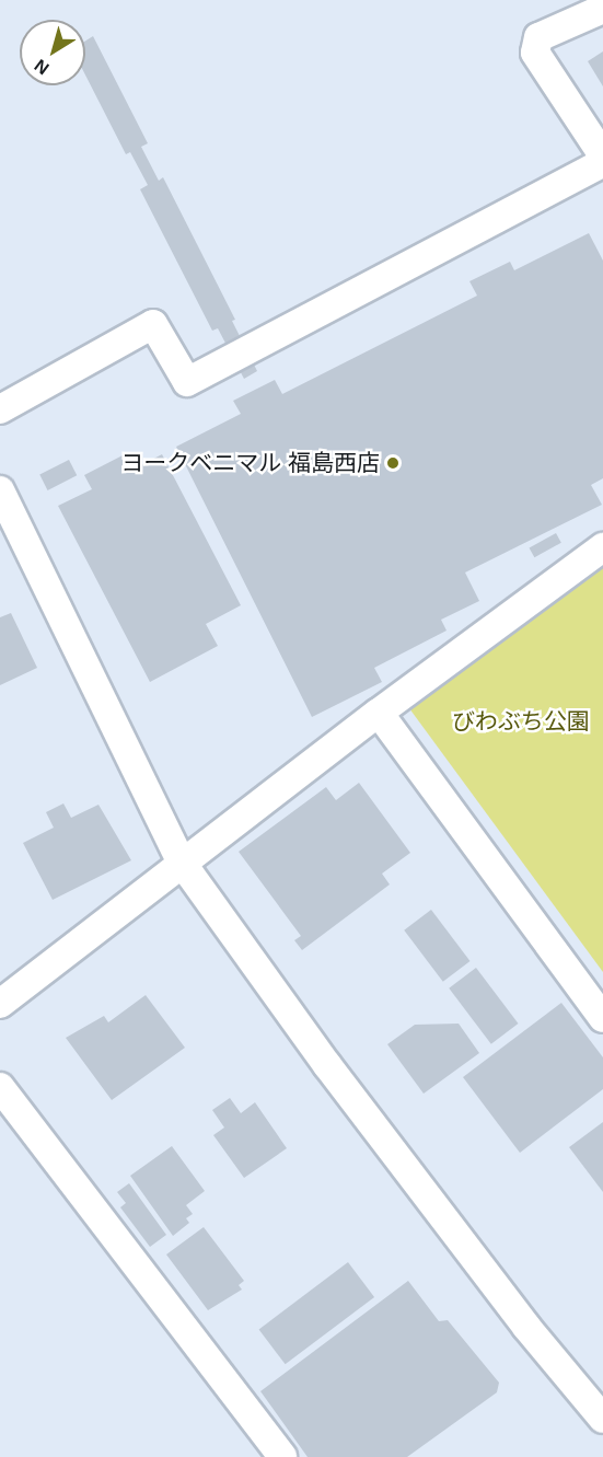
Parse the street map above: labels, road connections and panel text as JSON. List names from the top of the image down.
{
  "parks": ["びわぶち公園"],
  "places": ["ヨークベニマル 福島西店"],
  "north": "bottom left"
}
